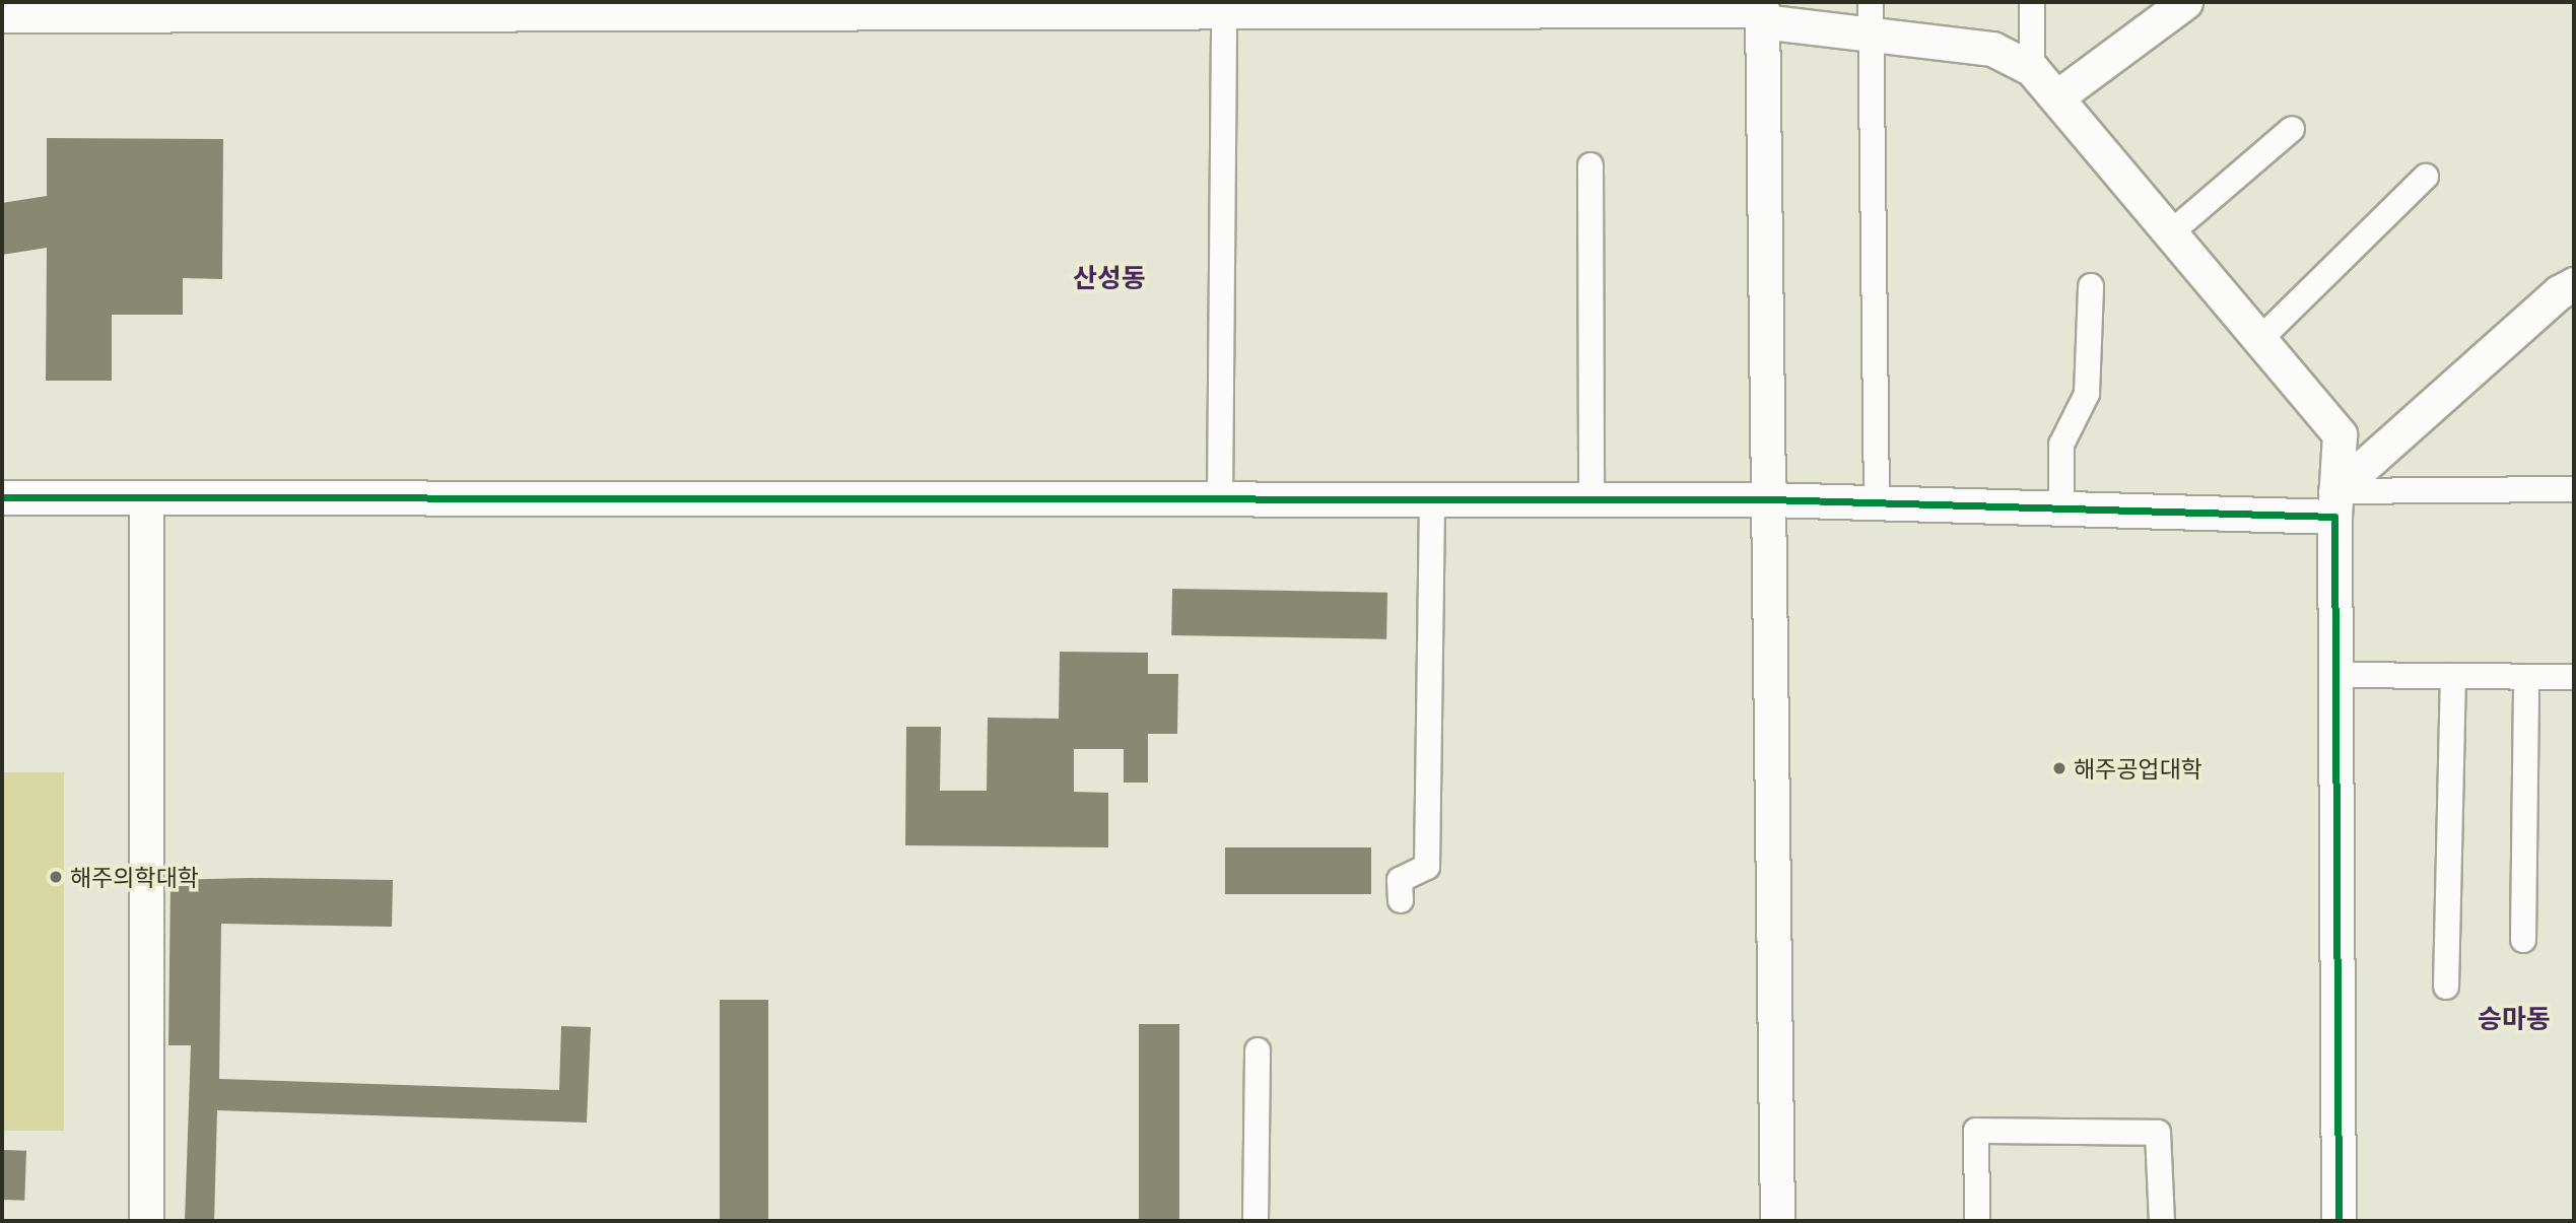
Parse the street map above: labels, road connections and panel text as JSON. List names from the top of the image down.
{
  "districts": ["산성동", "승마동"],
  "places": ["해주공업대학", "해주의학대학"]
}
